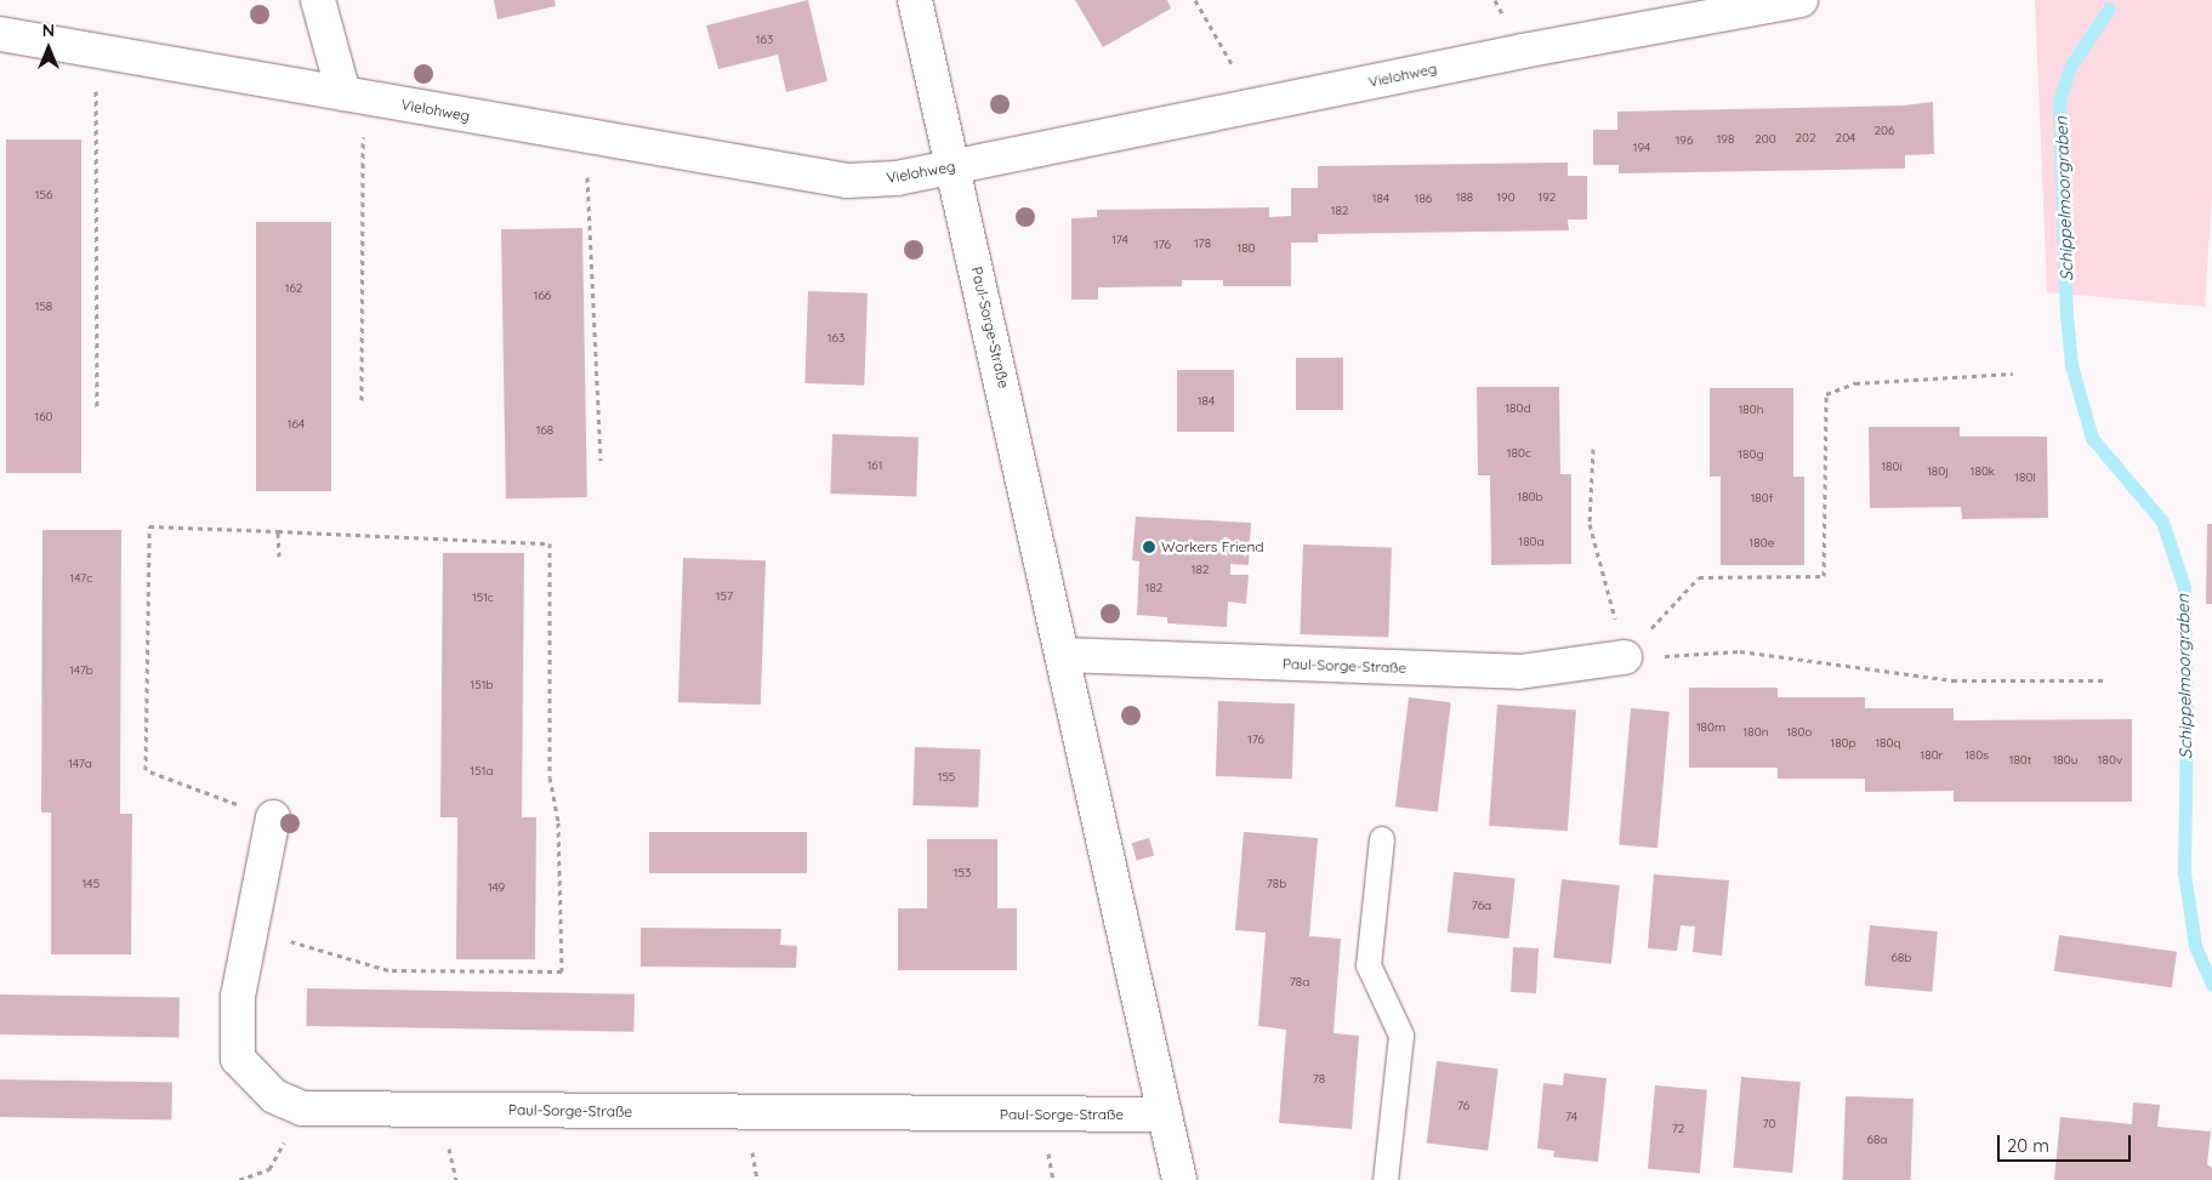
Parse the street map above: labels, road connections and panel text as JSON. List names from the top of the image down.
{
  "streets": {
    "street": ["Vielohweg", "Paul-Sorge-Straße"]
  },
  "crossings": [
    ["Vielohweg", "Paul-Sorge-Straße"]
  ],
  "water": ["Schippelmoorgraben"],
  "places": ["Workers Friend"],
  "house_numbers": [
    "163",
    "206",
    "202",
    "204",
    "198",
    "200",
    "196",
    "194",
    "156",
    "188",
    "190",
    "192",
    "184",
    "186",
    "182",
    "174",
    "178",
    "176",
    "180",
    "162",
    "166",
    "158",
    "163",
    "184",
    "180d",
    "180h",
    "160",
    "164",
    "168",
    "180c",
    "180g",
    "161",
    "180i",
    "180j",
    "180k",
    "180l",
    "180b",
    "180f",
    "180a",
    "180e",
    "182",
    "147c",
    "182",
    "157",
    "151c",
    "147b",
    "151b",
    "180m",
    "180n",
    "180o",
    "176",
    "180p",
    "180q",
    "180r",
    "180s",
    "180t",
    "180u",
    "180v",
    "147a",
    "151a",
    "155",
    "153",
    "145",
    "78b",
    "149",
    "76a",
    "68b",
    "78a",
    "78",
    "76",
    "74",
    "70",
    "72",
    "68a"
  ],
  "scale_bar": "20 m",
  "north": "top"
}
